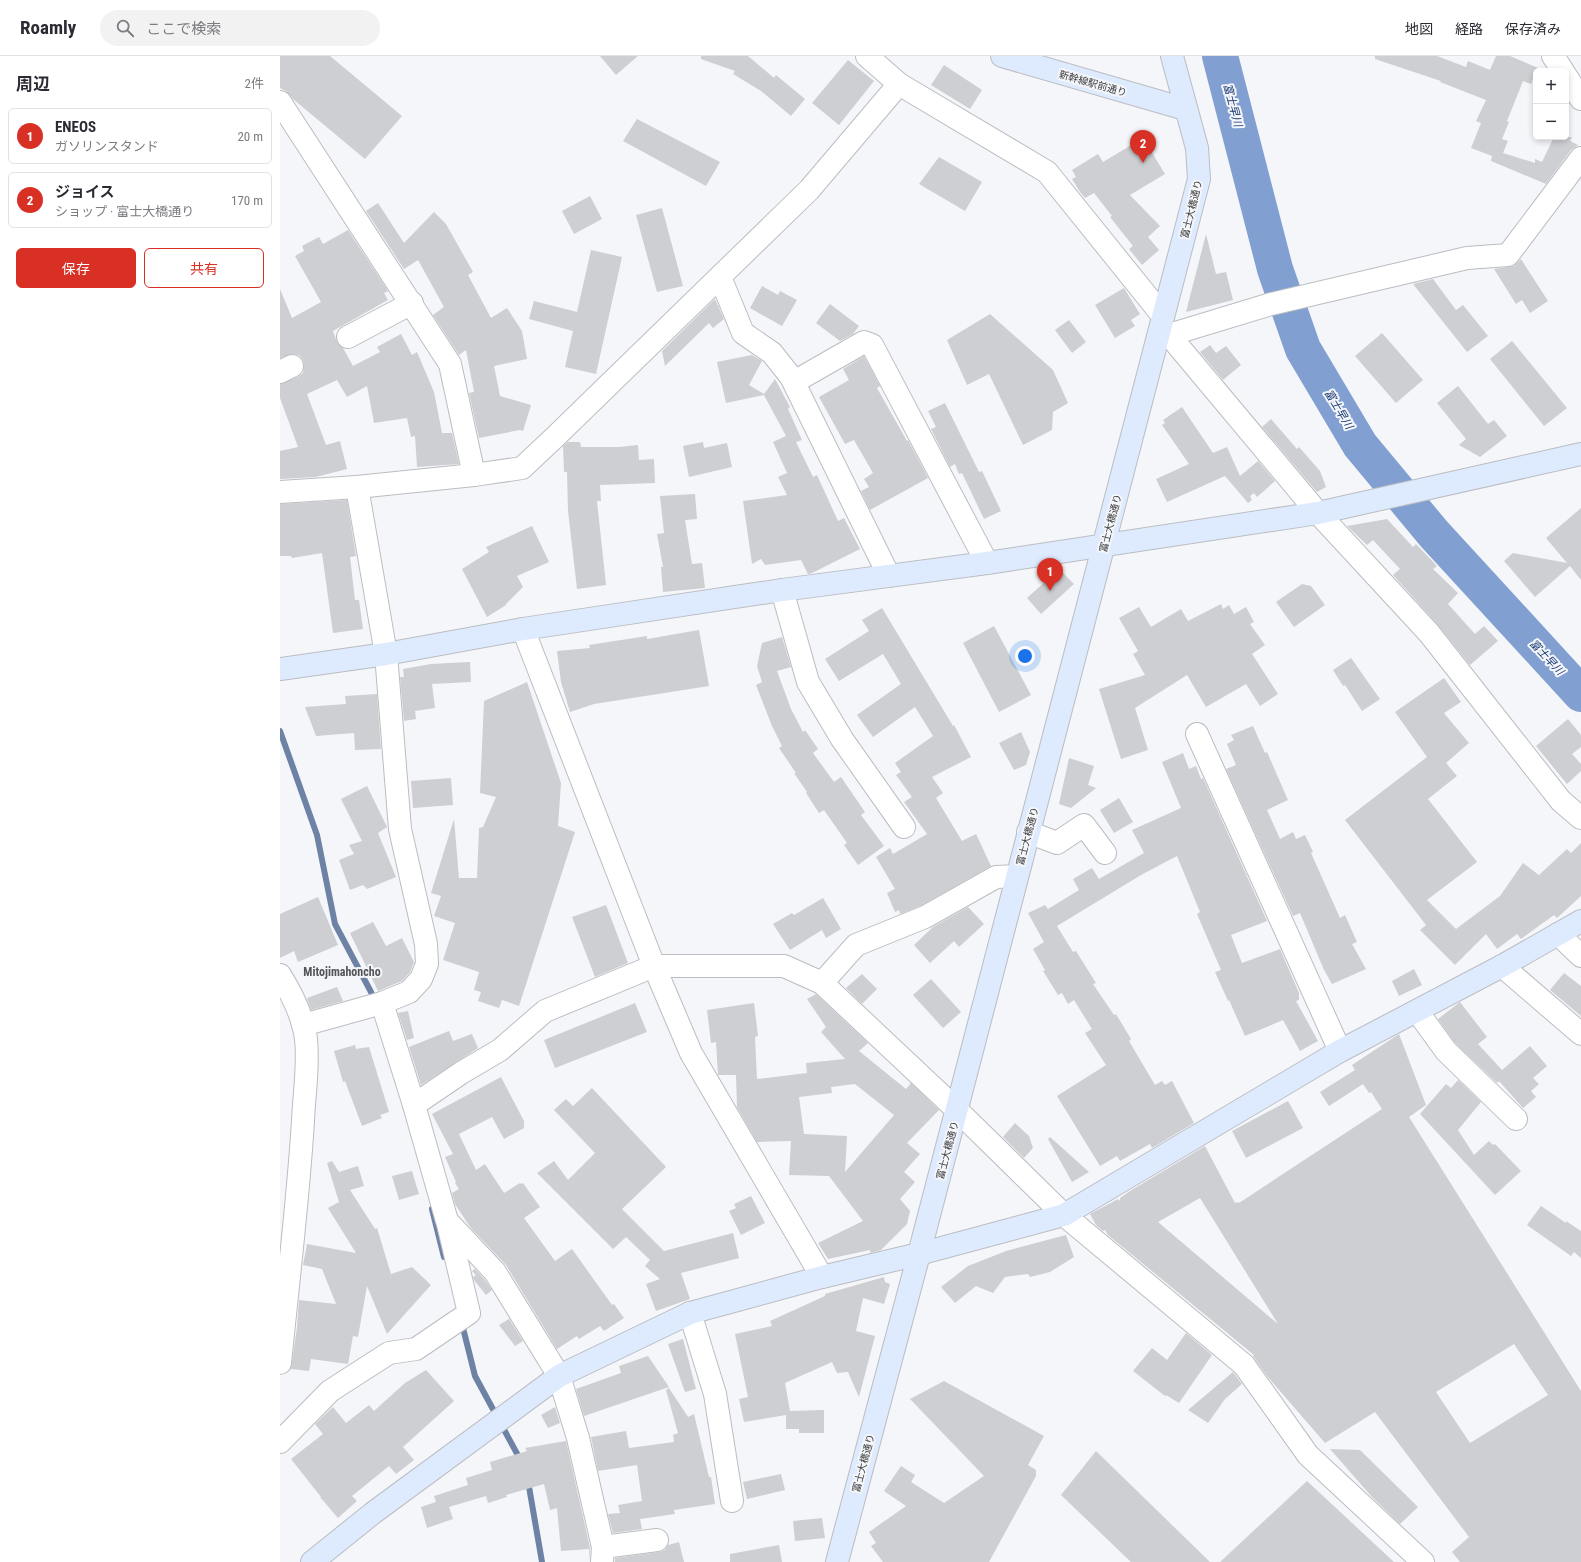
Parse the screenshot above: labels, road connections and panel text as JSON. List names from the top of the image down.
{
  "streets": {
    "street": ["新幹線駅前通り", "富士大橋通り"]
  },
  "crossings": [
    ["新幹線駅前通り", "富士大橋通り"]
  ],
  "districts": ["Mitojimahoncho"],
  "water": ["富士早川"],
  "page": {
    "header": "Roamly",
    "search": "ここで検索",
    "nav": ["地図", "経路", "保存済み"],
    "heading": ["周辺", "2件"],
    "map_buttons": ["+", "−"],
    "list": [
      {
        "mark": "1",
        "name": "ENEOS",
        "note": "ガソリンスタンド",
        "value": "20 m"
      },
      {
        "mark": "2",
        "name": "ジョイス",
        "note": "ショップ · 富士大橋通り",
        "value": "170 m"
      }
    ],
    "pins": ["2", "1"],
    "buttons": ["保存", "共有"]
  }
}
